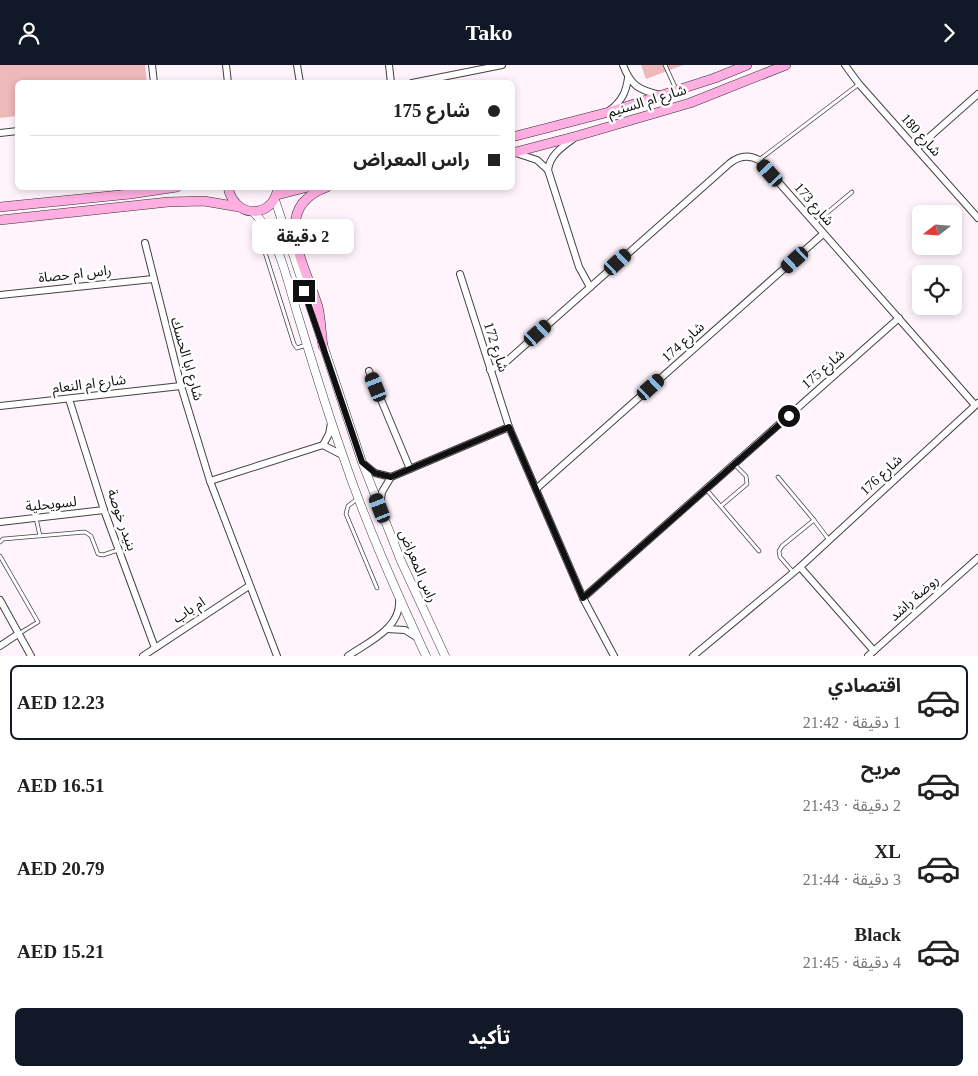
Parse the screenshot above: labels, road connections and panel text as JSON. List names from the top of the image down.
{
  "streets": {
    "main road": ["شارع ام السنيم"],
    "street": [
      "شارع 180",
      "شارع 173",
      "راس ام حصاة",
      "شارع 174",
      "شارع 172",
      "شارع ابا الحسك",
      "شارع 175",
      "شارع ام النعام",
      "شارع 176",
      "لسويحلية",
      "بنيدر خوصة",
      "راس المعراض",
      "روضة راشد",
      "ام باب"
    ]
  },
  "crossings": [
    ["شارع 173", "شارع 174"],
    ["شارع 173", "شارع 175"],
    ["شارع 173", "شارع 176"],
    ["راس ام حصاة", "شارع ابا الحسك"],
    ["شارع 174", "شارع 172"],
    ["شارع 172", "شارع 175"],
    ["شارع ابا الحسك", "شارع ام النعام"],
    ["شارع ابا الحسك", "ام باب"],
    ["شارع ام النعام", "بنيدر خوصة"],
    ["لسويحلية", "بنيدر خوصة"],
    ["بنيدر خوصة", "ام باب"]
  ],
  "north": "left",
  "page": {
    "header": "Tako",
    "banner": ["شارع 175", "راس المعراض"],
    "bubble": "2 دقيقة",
    "list": [
      {
        "name": "اقتصادي",
        "note": "1 دقيقة · 21:42",
        "value": "AED 12.23"
      },
      {
        "name": "مريح",
        "note": "2 دقيقة · 21:43",
        "value": "AED 16.51"
      },
      {
        "name": "XL",
        "note": "3 دقيقة · 21:44",
        "value": "AED 20.79"
      },
      {
        "name": "Black",
        "note": "4 دقيقة · 21:45",
        "value": "AED 15.21"
      }
    ],
    "buttons": "تأكيد"
  }
}
